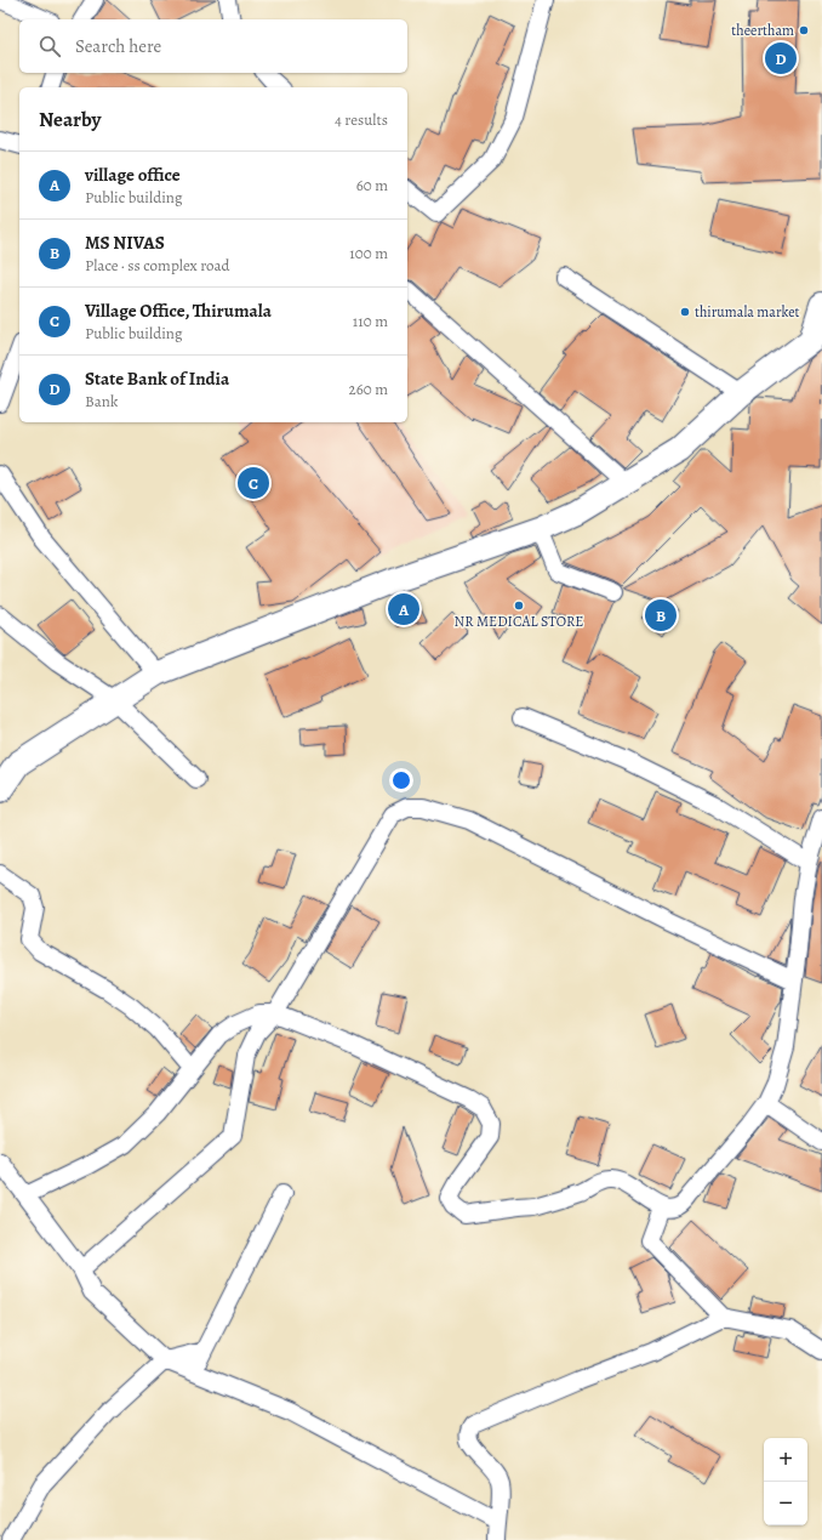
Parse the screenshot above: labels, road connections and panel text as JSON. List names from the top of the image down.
{
  "places": ["theertham", "thirumala market", "NR MEDICAL STORE"],
  "page": {
    "search": "Search here",
    "pins": [
      "D",
      "C",
      "A",
      "B"
    ],
    "heading": ["Nearby", "4 results"],
    "list": [
      {
        "mark": "A",
        "name": "village office",
        "note": "Public building",
        "value": "60 m"
      },
      {
        "mark": "B",
        "name": "MS NIVAS",
        "note": "Place · ss complex road",
        "value": "100 m"
      },
      {
        "mark": "C",
        "name": "Village Office, Thirumala",
        "note": "Public building",
        "value": "110 m"
      },
      {
        "mark": "D",
        "name": "State Bank of India",
        "note": "Bank",
        "value": "260 m"
      }
    ],
    "map_buttons": ["+", "−"]
  }
}
